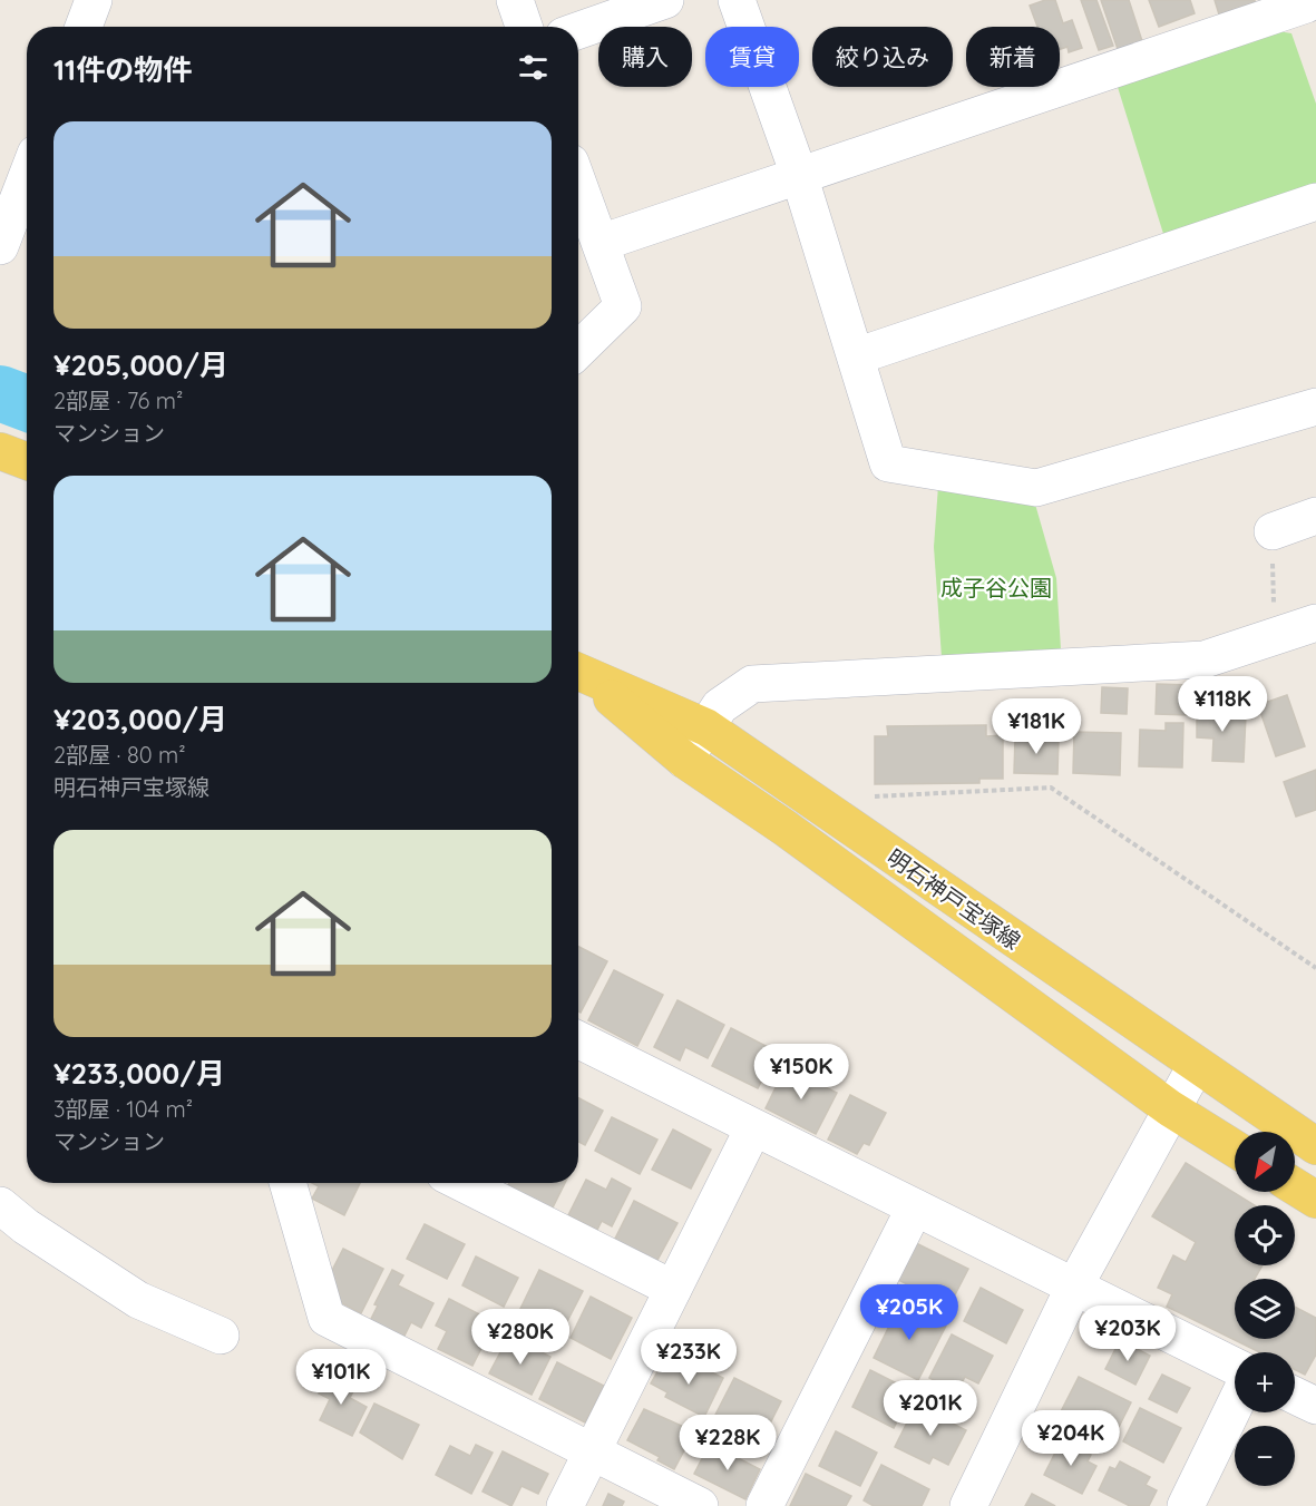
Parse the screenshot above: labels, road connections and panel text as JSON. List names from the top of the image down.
{
  "streets": {
    "main road": ["明石神戸宝塚線"]
  },
  "parks": ["成子谷公園"],
  "north": "bottom left",
  "page": {
    "chip": [
      "購入",
      "賃貸",
      "絞り込み",
      "新着"
    ],
    "heading": "11件の物件",
    "list": [
      {
        "name": "¥205,000/月",
        "note": "2部屋 · 76 m² · マンション"
      },
      {
        "name": "¥203,000/月",
        "note": "2部屋 · 80 m² · 明石神戸宝塚線"
      },
      {
        "name": "¥233,000/月",
        "note": "3部屋 · 104 m² · マンション"
      }
    ],
    "price": [
      "¥118K",
      "¥181K",
      "¥150K",
      "¥205K",
      "¥203K",
      "¥280K",
      "¥233K",
      "¥101K",
      "¥201K",
      "¥204K",
      "¥228K"
    ],
    "map_buttons": ["+", "−"]
  }
}
